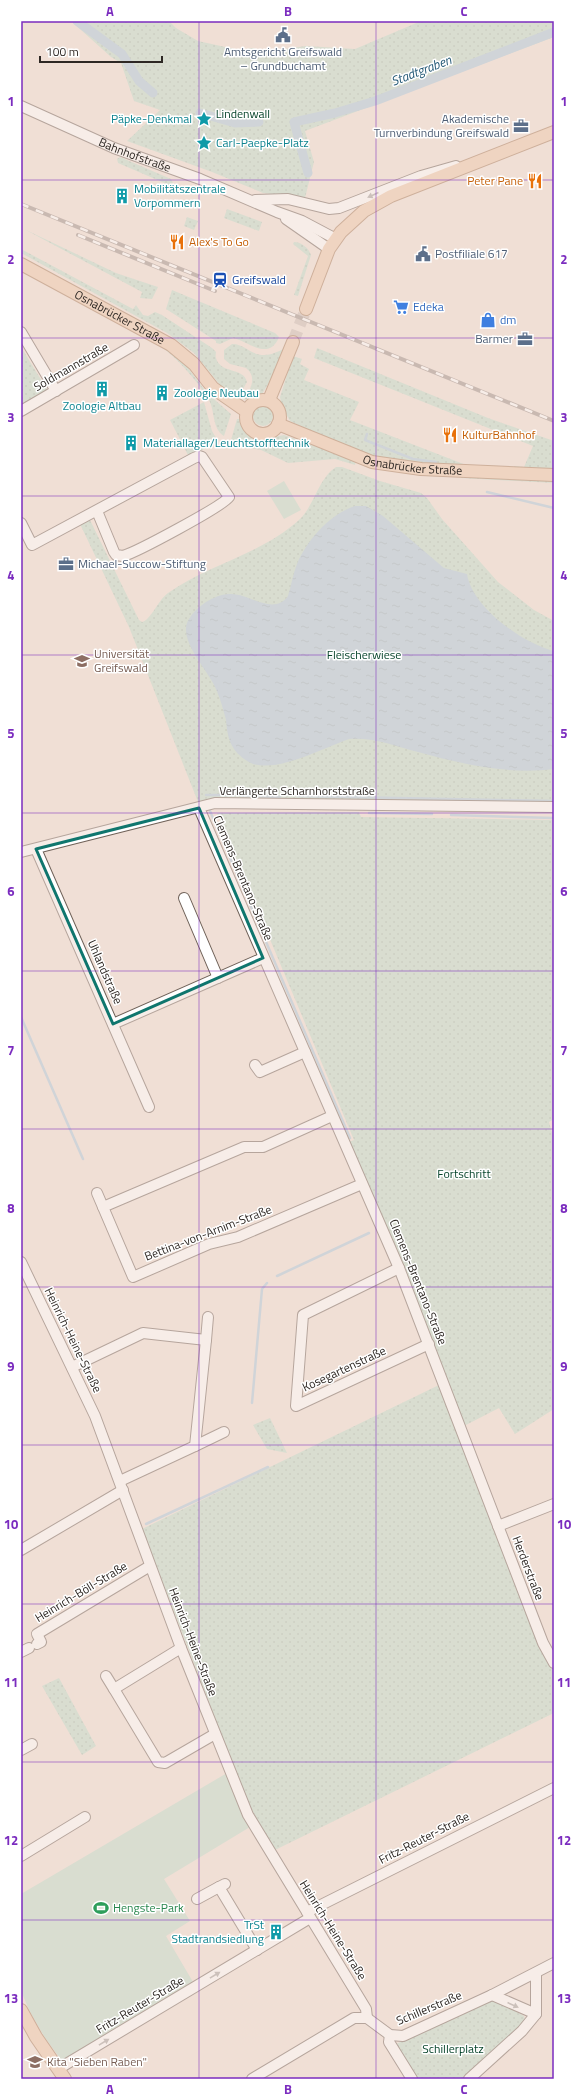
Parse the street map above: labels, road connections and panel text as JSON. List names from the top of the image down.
{
  "streets": {
    "main road": ["Bahnhofstraße", "Osnabrücker Straße"],
    "street": [
      "Soldmannstraße",
      "Verlängerte Scharnhorststraße",
      "Clemens-Brentano-Straße",
      "Uhlandstraße",
      "Bettina-von-Arnim-Straße",
      "Heinrich-Heine-Straße",
      "Kosegartenstraße",
      "Herderstraße",
      "Heinrich-Böll-Straße",
      "Fritz-Reuter-Straße",
      "Schillerstraße"
    ]
  },
  "crossings": [
    ["Verlängerte Scharnhorststraße", "Clemens-Brentano-Straße"],
    ["Verlängerte Scharnhorststraße", "Uhlandstraße"],
    ["Clemens-Brentano-Straße", "Uhlandstraße"],
    ["Clemens-Brentano-Straße", "Bettina-von-Arnim-Straße"],
    ["Clemens-Brentano-Straße", "Kosegartenstraße"],
    ["Clemens-Brentano-Straße", "Herderstraße"],
    ["Heinrich-Heine-Straße", "Heinrich-Böll-Straße"],
    ["Heinrich-Heine-Straße", "Fritz-Reuter-Straße"],
    ["Heinrich-Heine-Straße", "Schillerstraße"]
  ],
  "one_way": ["Fritz-Reuter-Straße"],
  "water": ["Stadtgraben"],
  "parks": [
    "Lindenwall",
    "Fleischerwiese",
    "Fortschritt",
    "Schillerplatz"
  ],
  "places": {
    "public building": ["Amtsgericht Greifswald – Grundbuchamt", "Postfiliale 617"],
    "place": ["Päpke-Denkmal", "Carl-Paepke-Platz"],
    "office": ["Akademische Turnverbindung Greifswald", "Barmer", "Michael-Succow-Stiftung"],
    "restaurant": ["Peter Pane", "Alex's To Go", "KulturBahnhof"],
    "building": [
      "Mobilitätszentrale Vorpommern",
      "Zoologie Altbau",
      "Zoologie Neubau",
      "Materiallager/Leuchtstofftechnik",
      "TrSt Stadtrandsiedlung"
    ],
    "station": ["Greifswald"],
    "supermarket": ["Edeka"],
    "shop": ["dm"],
    "school or university": ["Universität Greifswald", "Kita \"Sieben Raben\""],
    "sports": ["Hengste-Park"]
  },
  "scale_bar": "100 m",
  "grid": {
    "columns": ["A", "B", "C"],
    "rows": [
      "1",
      "2",
      "3",
      "4",
      "5",
      "6",
      "7",
      "8",
      "9",
      "10",
      "11",
      "12",
      "13"
    ]
  }
}
